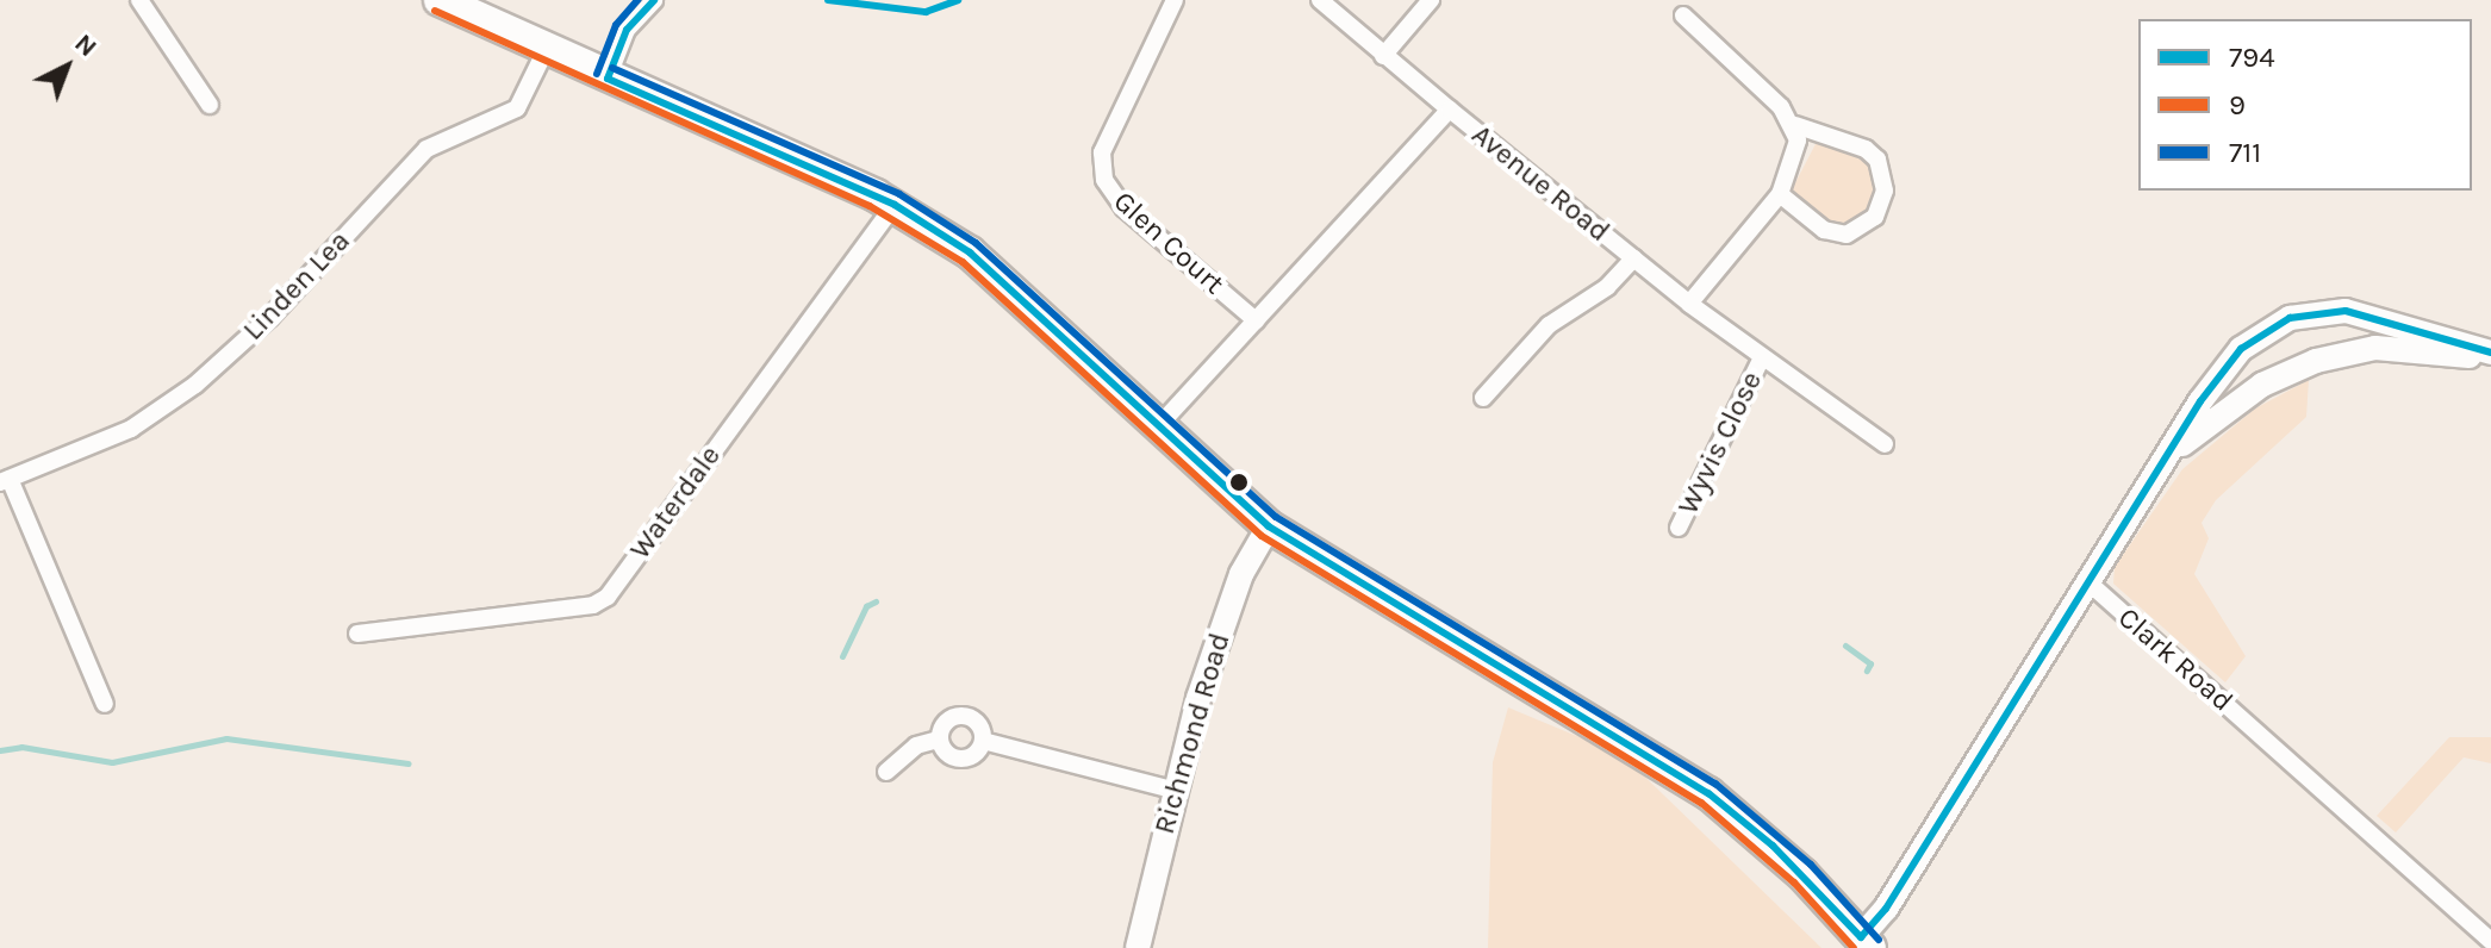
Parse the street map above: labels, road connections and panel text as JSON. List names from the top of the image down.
{
  "streets": {
    "street": [
      "Avenue Road",
      "Glen Court",
      "Linden Lea",
      "Wyvis Close",
      "Waterdale",
      "Clark Road",
      "Richmond Road"
    ]
  },
  "crossings": [
    ["Avenue Road", "Glen Court"],
    ["Avenue Road", "Wyvis Close"]
  ],
  "lines": ["transit line 794", "transit line 711", "transit line 9"],
  "legend": ["794", "9", "711"],
  "north": "top right"
}
